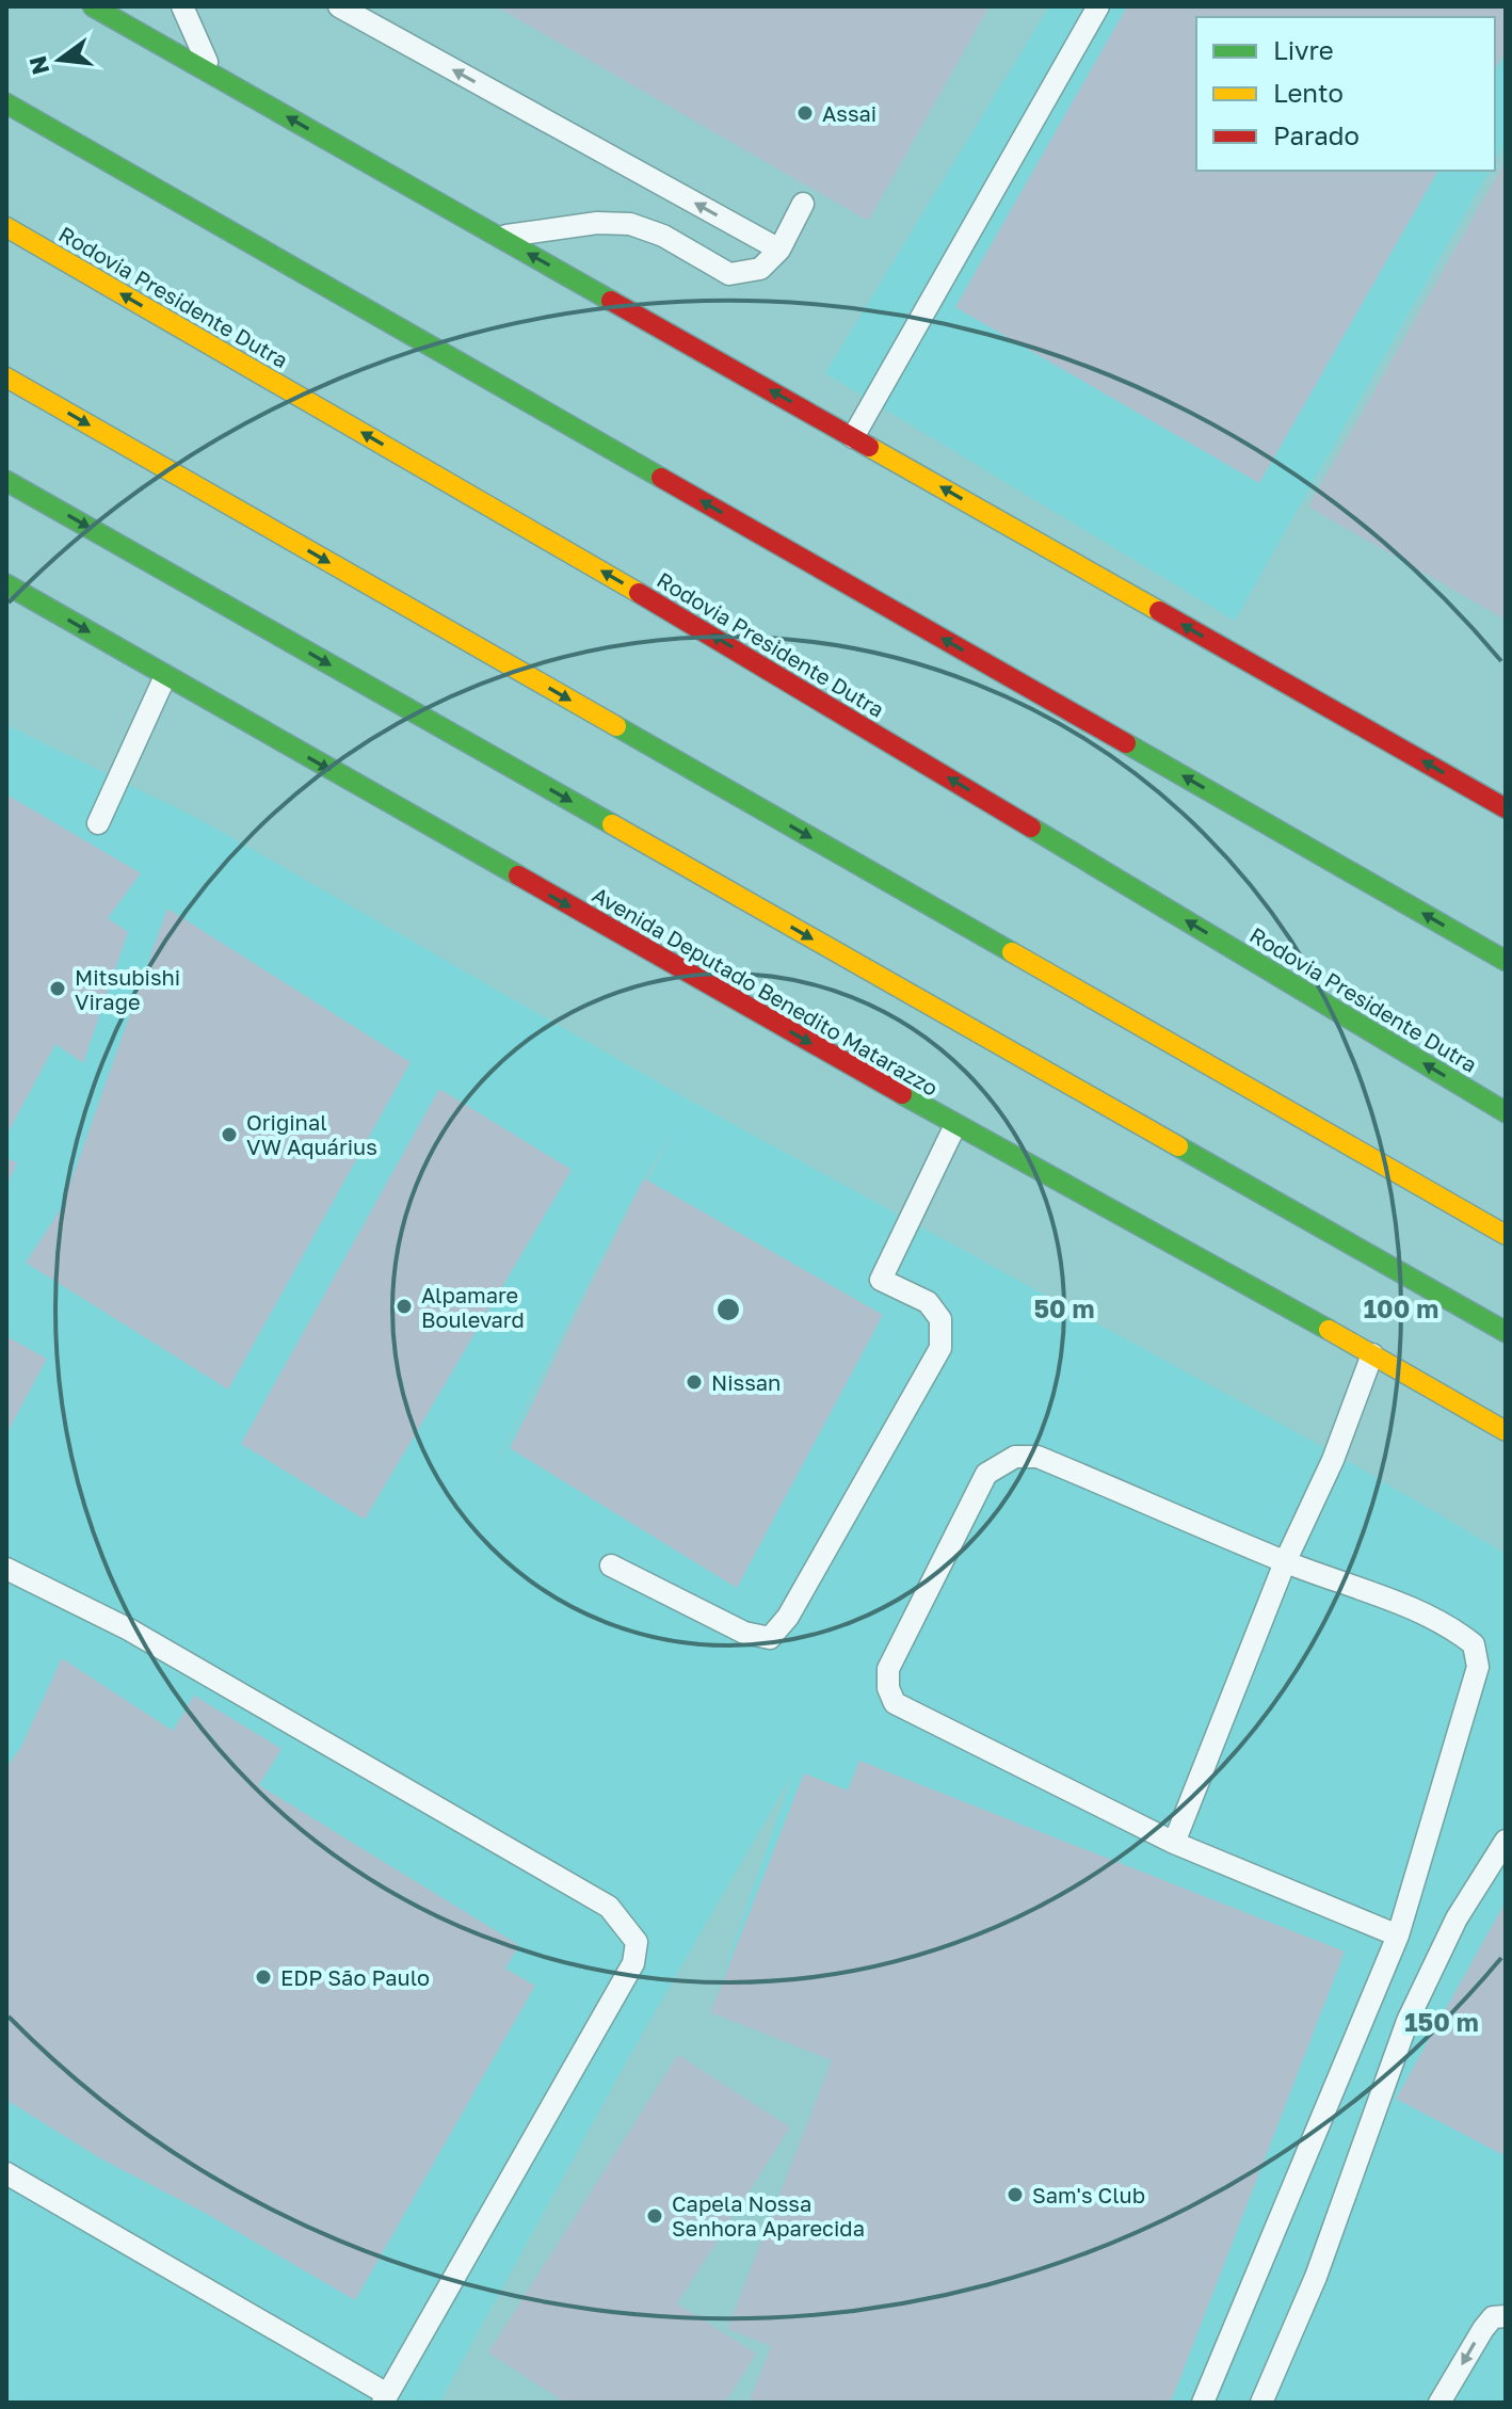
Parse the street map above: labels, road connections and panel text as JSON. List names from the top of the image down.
{
  "streets": {
    "main road": ["Rodovia Presidente Dutra", "Avenida Deputado Benedito Matarazzo"]
  },
  "places": [
    "Assai",
    "Mitsubishi Virage",
    "Original VW Aquárius",
    "Alpamare Boulevard",
    "Nissan",
    "EDP São Paulo",
    "Sam's Club",
    "Capela Nossa Senhora Aparecida"
  ],
  "legend": ["Livre", "Lento", "Parado"],
  "north": "left",
  "rings": ["50 m", "100 m", "150 m"]
}
